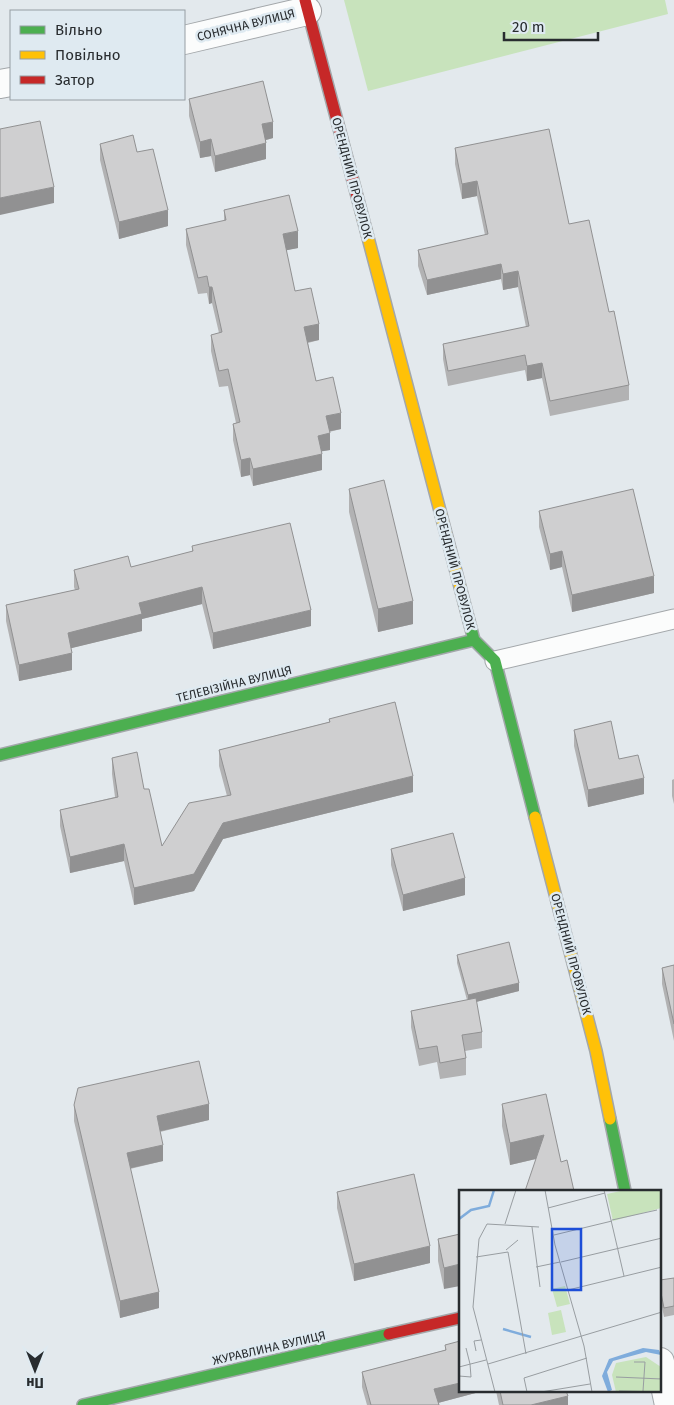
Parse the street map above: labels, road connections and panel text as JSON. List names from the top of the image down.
{
  "streets": {
    "street": [
      "СОНЯЧНА ВУЛИЦЯ",
      "ОРЕНДНИЙ ПРОВУЛОК",
      "ТЕЛЕВІЗІЙНА ВУЛИЦЯ",
      "ЖУРАВЛИНА ВУЛИЦЯ"
    ]
  },
  "crossings": [
    ["СОНЯЧНА ВУЛИЦЯ", "ОРЕНДНИЙ ПРОВУЛОК"],
    ["ОРЕНДНИЙ ПРОВУЛОК", "ТЕЛЕВІЗІЙНА ВУЛИЦЯ"]
  ],
  "legend": ["Вільно", "Повільно", "Затор"],
  "scale_bar": "20 m",
  "north": "bottom"
}
